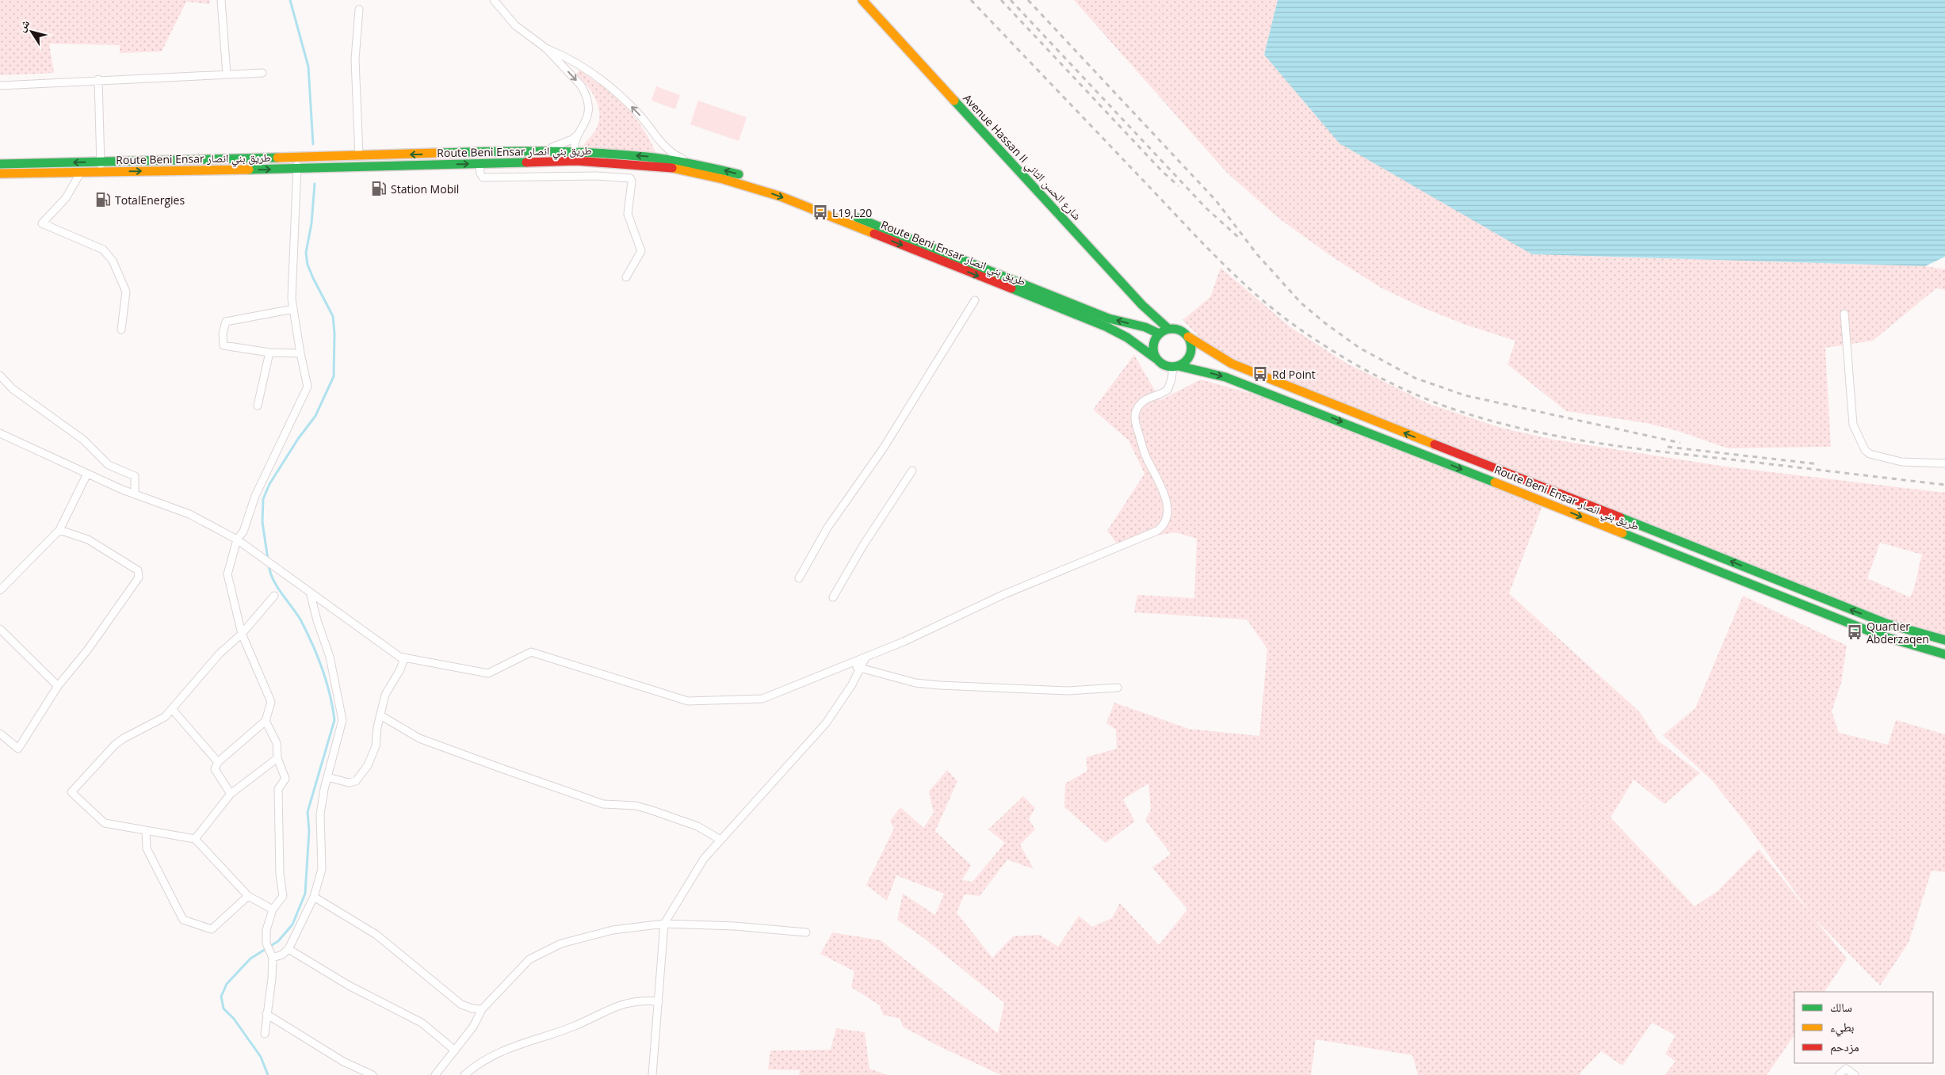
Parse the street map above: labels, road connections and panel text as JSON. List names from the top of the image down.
{
  "streets": {
    "main road": ["Route Beni Ensar طريق بني انصار", "Avenue Hassan II شارع الحسن الثاني"]
  },
  "crossings": [
    ["Route Beni Ensar طريق بني انصار", "Avenue Hassan II شارع الحسن الثاني"]
  ],
  "places": {
    "fuel station": ["Station Mobil", "TotalEnergies"],
    "bus stop": ["L19,L20", "Rd Point", "Quartier Abderzaqen"]
  },
  "legend": ["سالك", "بطيء", "مزدحم"],
  "north": "top left"
}
